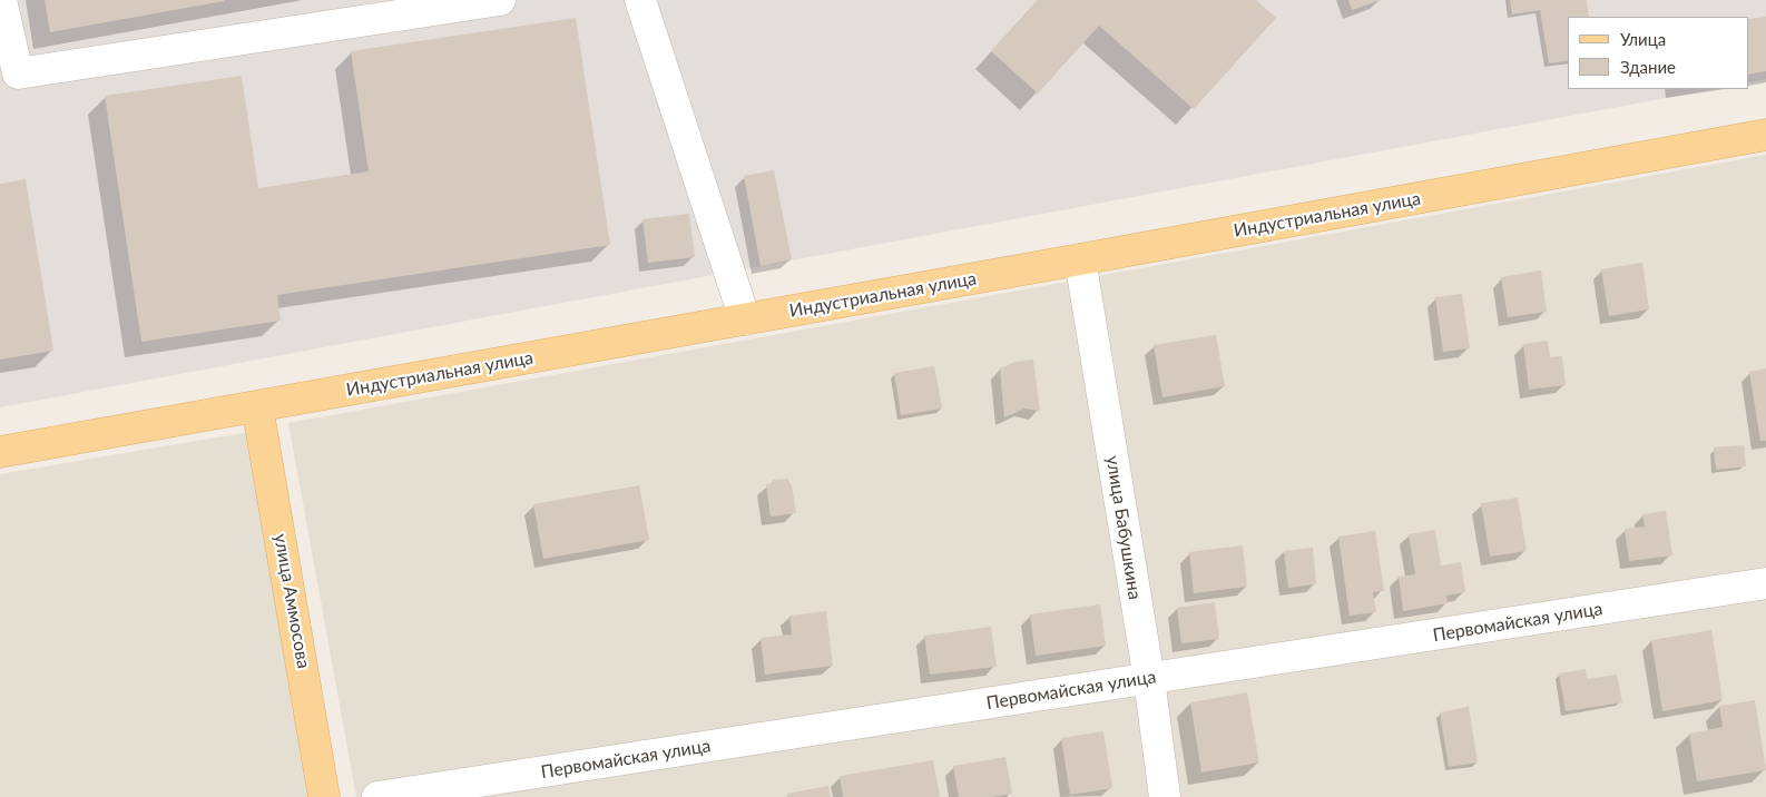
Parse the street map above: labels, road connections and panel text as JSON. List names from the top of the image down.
{
  "streets": {
    "main road": ["Индустриальная улица", "улица Аммосова"],
    "street": ["улица Бабушкина", "Первомайская улица"]
  },
  "crossings": [
    ["Индустриальная улица", "улица Бабушкина"],
    ["Индустриальная улица", "улица Аммосова"],
    ["улица Бабушкина", "Первомайская улица"]
  ],
  "legend": ["Улица", "Здание"]
}
